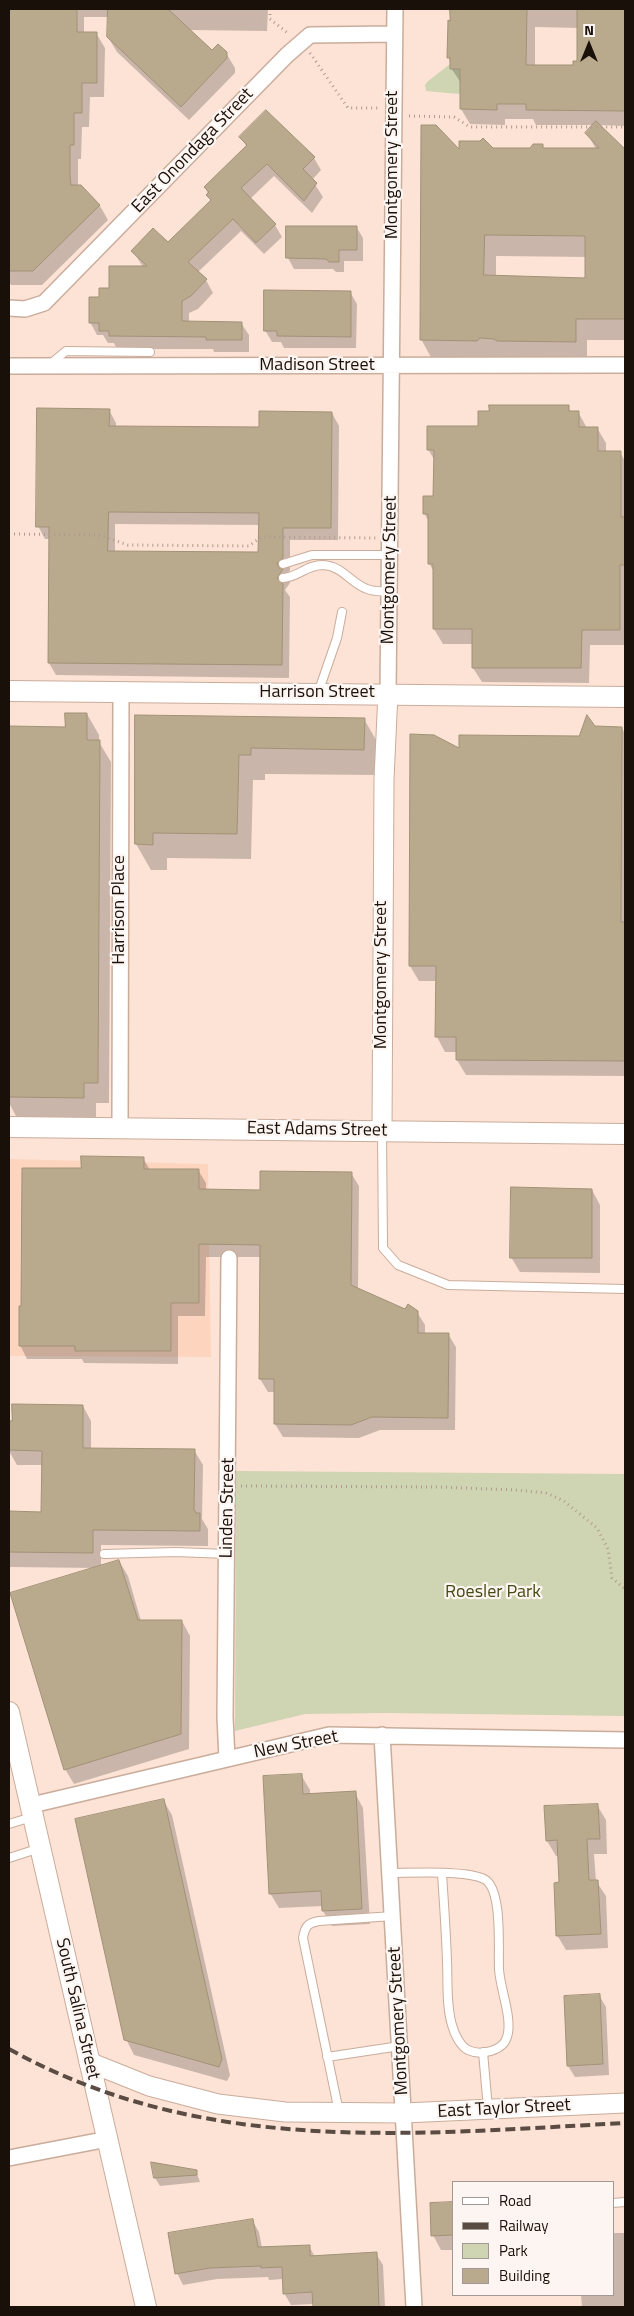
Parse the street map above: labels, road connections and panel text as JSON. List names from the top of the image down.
{
  "streets": {
    "main road": ["Harrison Street", "East Adams Street", "South Salina Street"],
    "street": [
      "East Onondaga Street",
      "Montgomery Street",
      "Madison Street",
      "Harrison Place",
      "Linden Street",
      "New Street",
      "East Taylor Street"
    ]
  },
  "crossings": [
    ["East Onondaga Street", "Montgomery Street"],
    ["Montgomery Street", "Madison Street"],
    ["Montgomery Street", "Harrison Street"],
    ["Montgomery Street", "East Adams Street"],
    ["Montgomery Street", "New Street"],
    ["Montgomery Street", "East Taylor Street"],
    ["Harrison Street", "Harrison Place"],
    ["Harrison Place", "East Adams Street"],
    ["Linden Street", "New Street"],
    ["New Street", "South Salina Street"],
    ["South Salina Street", "East Taylor Street"]
  ],
  "parks": ["Roesler Park"],
  "legend": [
    "Road",
    "Railway",
    "Park",
    "Building"
  ],
  "north": "top"
}
